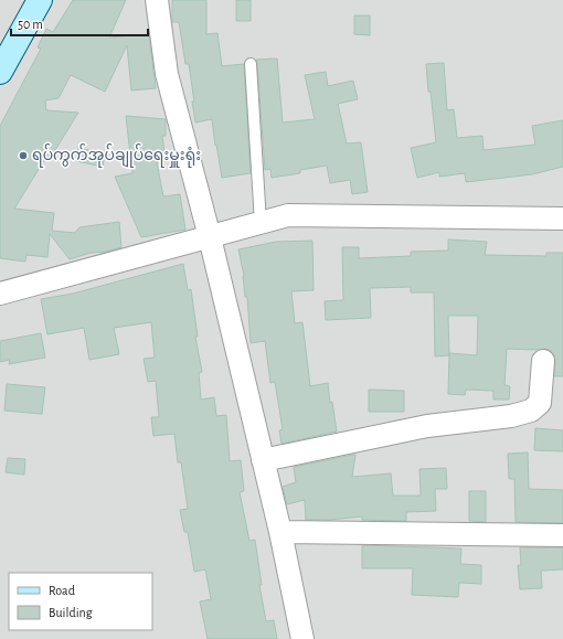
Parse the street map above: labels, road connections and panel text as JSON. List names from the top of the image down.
{
  "places": ["ရပ်ကွက်အုပ်ချုပ်ရေးမှူးရုံး"],
  "legend": ["Road", "Building"],
  "scale_bar": "50 m"
}
